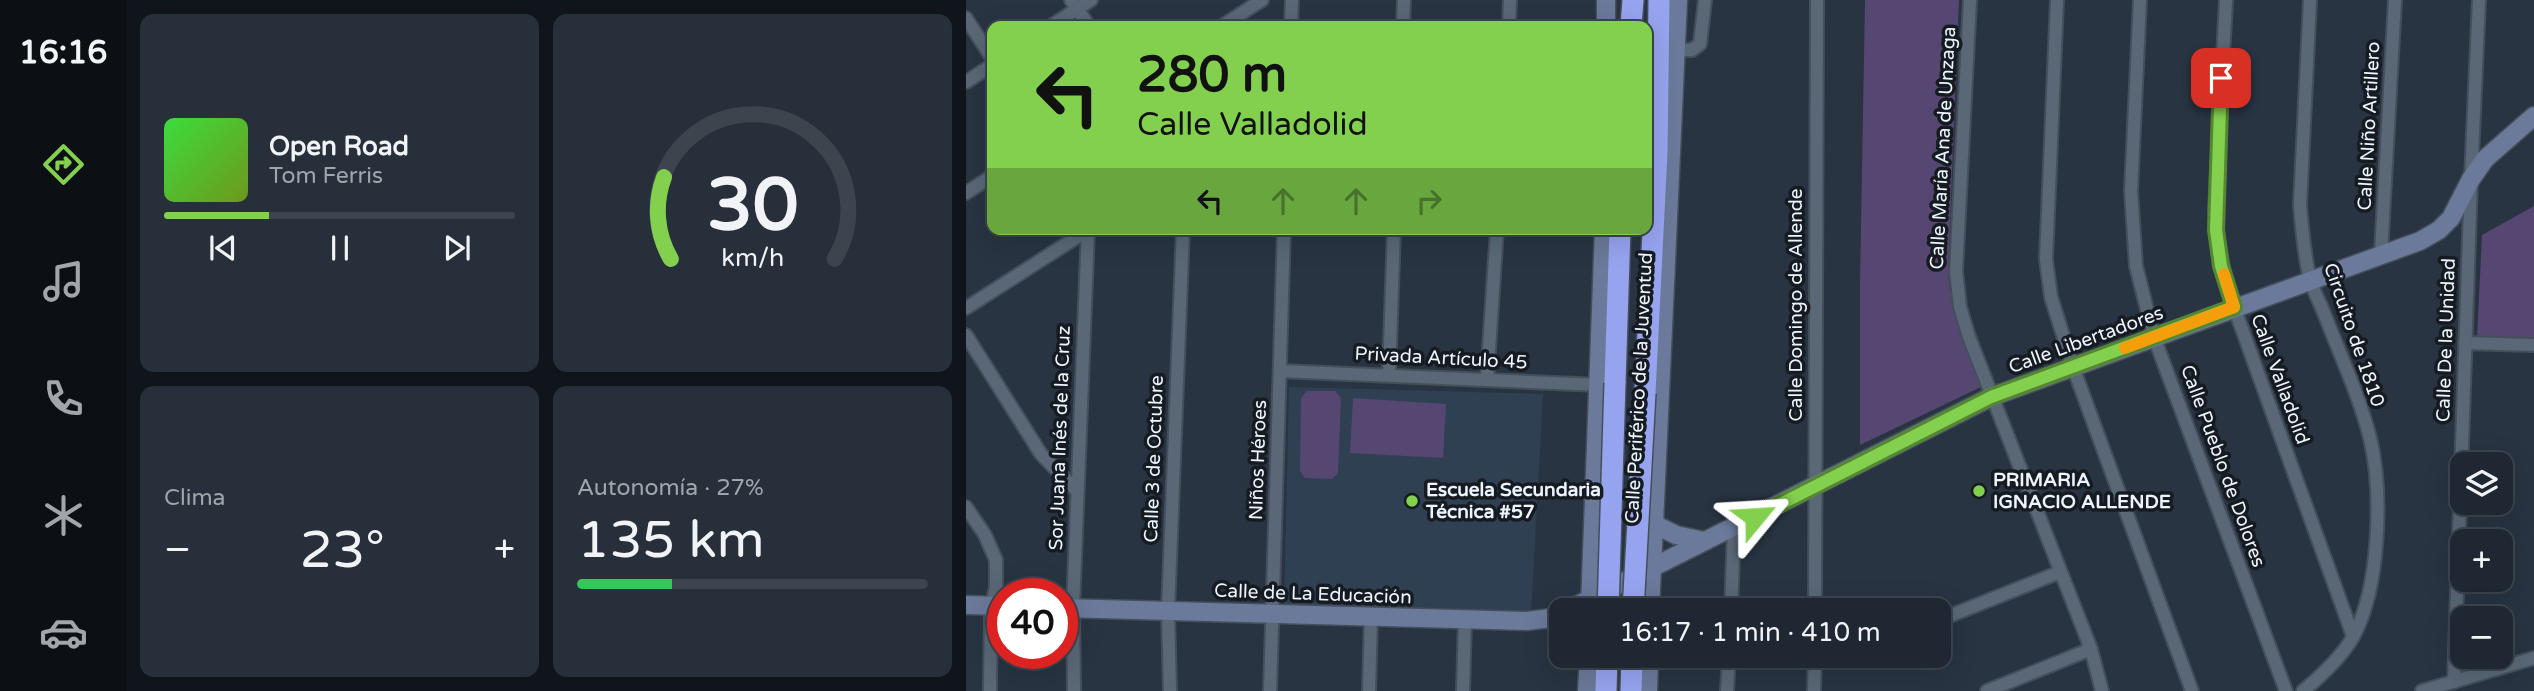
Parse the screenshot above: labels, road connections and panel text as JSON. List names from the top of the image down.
{
  "streets": {
    "main road": ["Calle Libertadores", "Calle Periférico de la Juventud", "Calle de La Educación"],
    "street": [
      "Calle Niño Artillero",
      "Calle María Ana de Unzaga",
      "Calle Domingo de Allende",
      "Circuito de 1810",
      "Calle De la Unidad",
      "Privada Artículo 45",
      "Calle Valladolid",
      "Sor Juana Inés de la Cruz",
      "Calle 3 de Octubre",
      "Niños Héroes",
      "Calle Pueblo de Dolores"
    ]
  },
  "crossings": [
    ["Calle Niño Artillero", "Calle Libertadores"],
    ["Calle María Ana de Unzaga", "Calle Libertadores"],
    ["Calle Domingo de Allende", "Calle Libertadores"],
    ["Circuito de 1810", "Calle Libertadores"],
    ["Circuito de 1810", "Calle Valladolid"],
    ["Calle Libertadores", "Calle De la Unidad"],
    ["Calle Libertadores", "Calle Valladolid"],
    ["Calle Libertadores", "Calle Periférico de la Juventud"],
    ["Calle Libertadores", "Calle Pueblo de Dolores"],
    ["Privada Artículo 45", "Calle Periférico de la Juventud"],
    ["Privada Artículo 45", "Niños Héroes"],
    ["Calle 3 de Octubre", "Calle de La Educación"],
    ["Niños Héroes", "Calle de La Educación"]
  ],
  "places": ["PRIMARIA IGNACIO ALLENDE", "Escuela Secundaria Técnica #57"],
  "page": {
    "tabs": "16:16",
    "turn": ["280 m", "Calle Valladolid"],
    "song": ["Open Road", "Tom Ferris"],
    "tile": [
      "Clima",
      ["Autonomía · 27%", "135 km"]
    ],
    "map_buttons": ["+", "−"],
    "heat": ["−", "23°", "+"],
    "limit": "40",
    "trip": "16:17 · 1 min · 410 m",
    "gauge": ["30", "km/h"]
  }
}
